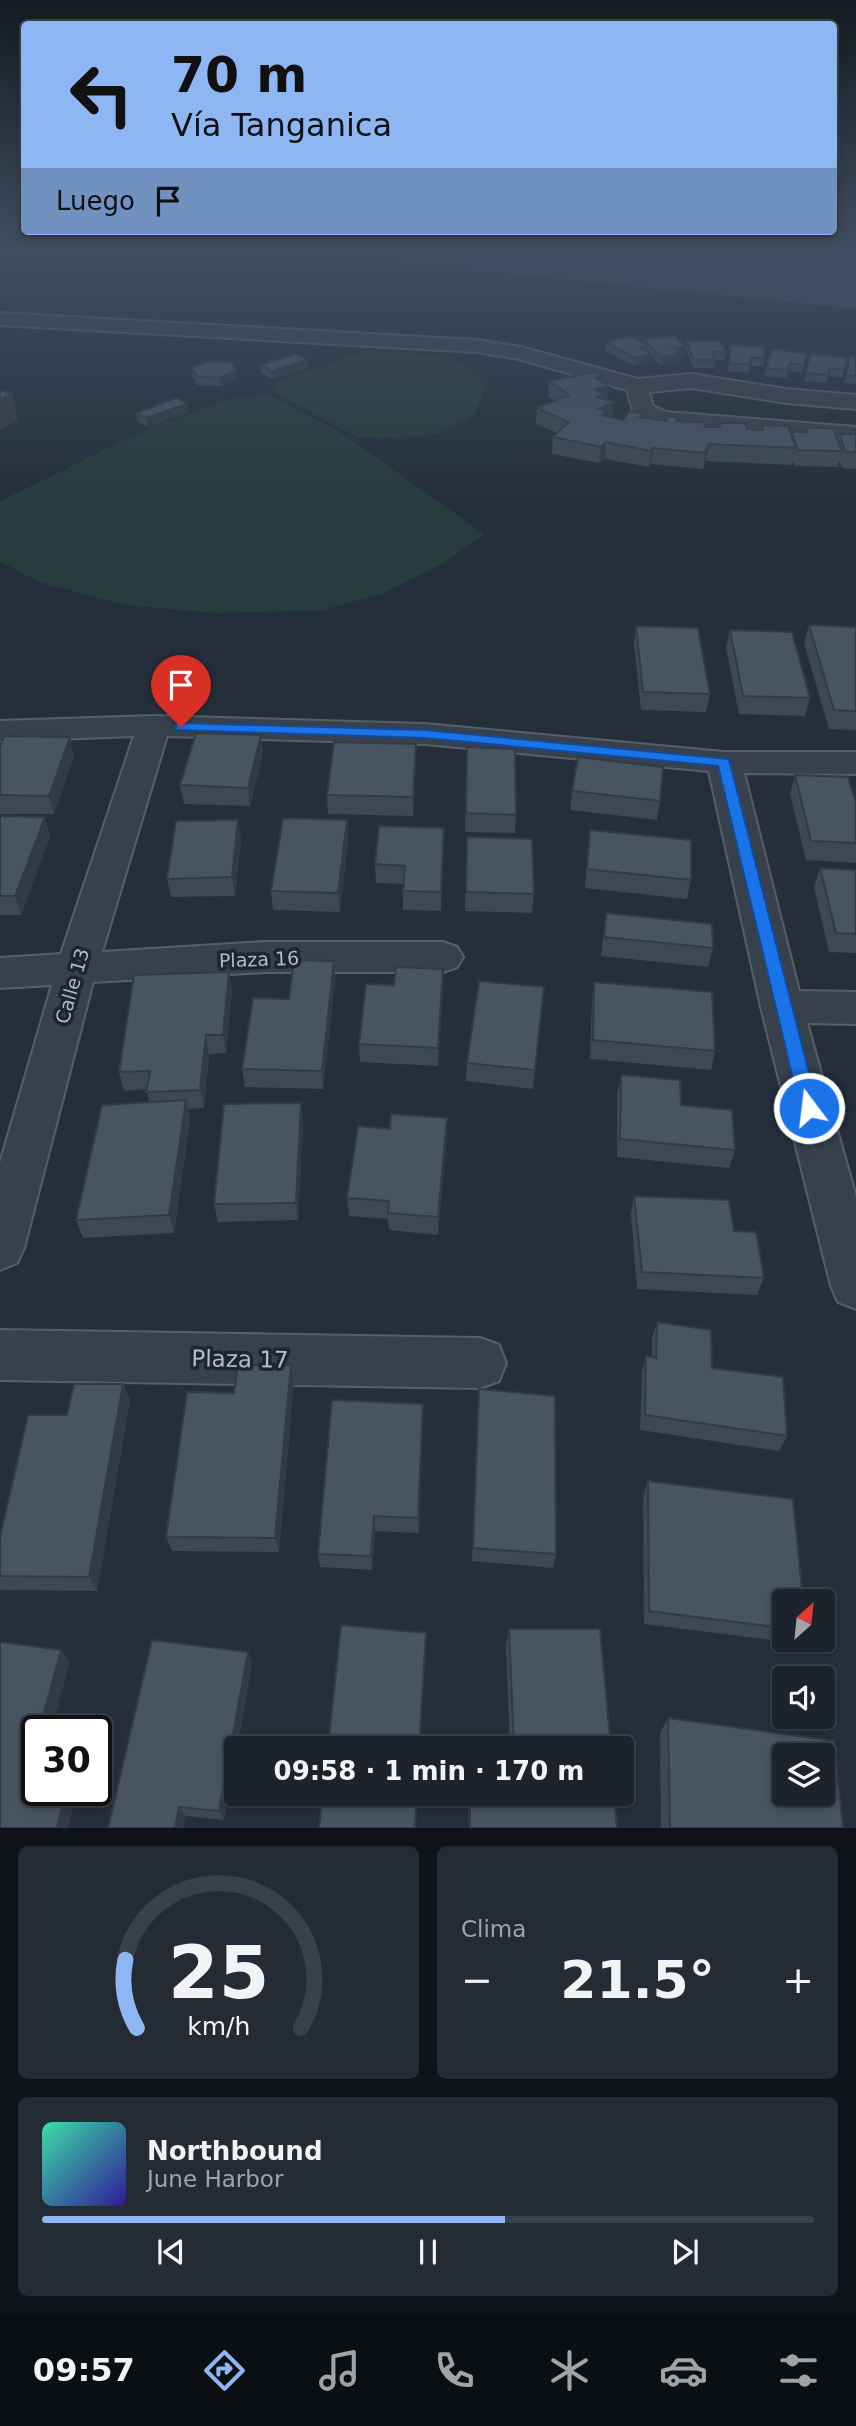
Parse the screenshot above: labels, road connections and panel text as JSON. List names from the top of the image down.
{
  "streets": {
    "street": ["Plaza 16", "Calle 13", "Plaza 17"]
  },
  "crossings": [
    ["Plaza 16", "Calle 13"]
  ],
  "north": "top right",
  "page": {
    "turn": ["70 m", "Vía Tanganica"],
    "then": "Luego",
    "limit": "30",
    "trip": "09:58 · 1 min · 170 m",
    "tile": "Clima",
    "heat": ["−", "21.5°", "+"],
    "song": ["Northbound", "June Harbor"],
    "tabs": "09:57",
    "gauge": ["25", "km/h"]
  }
}
